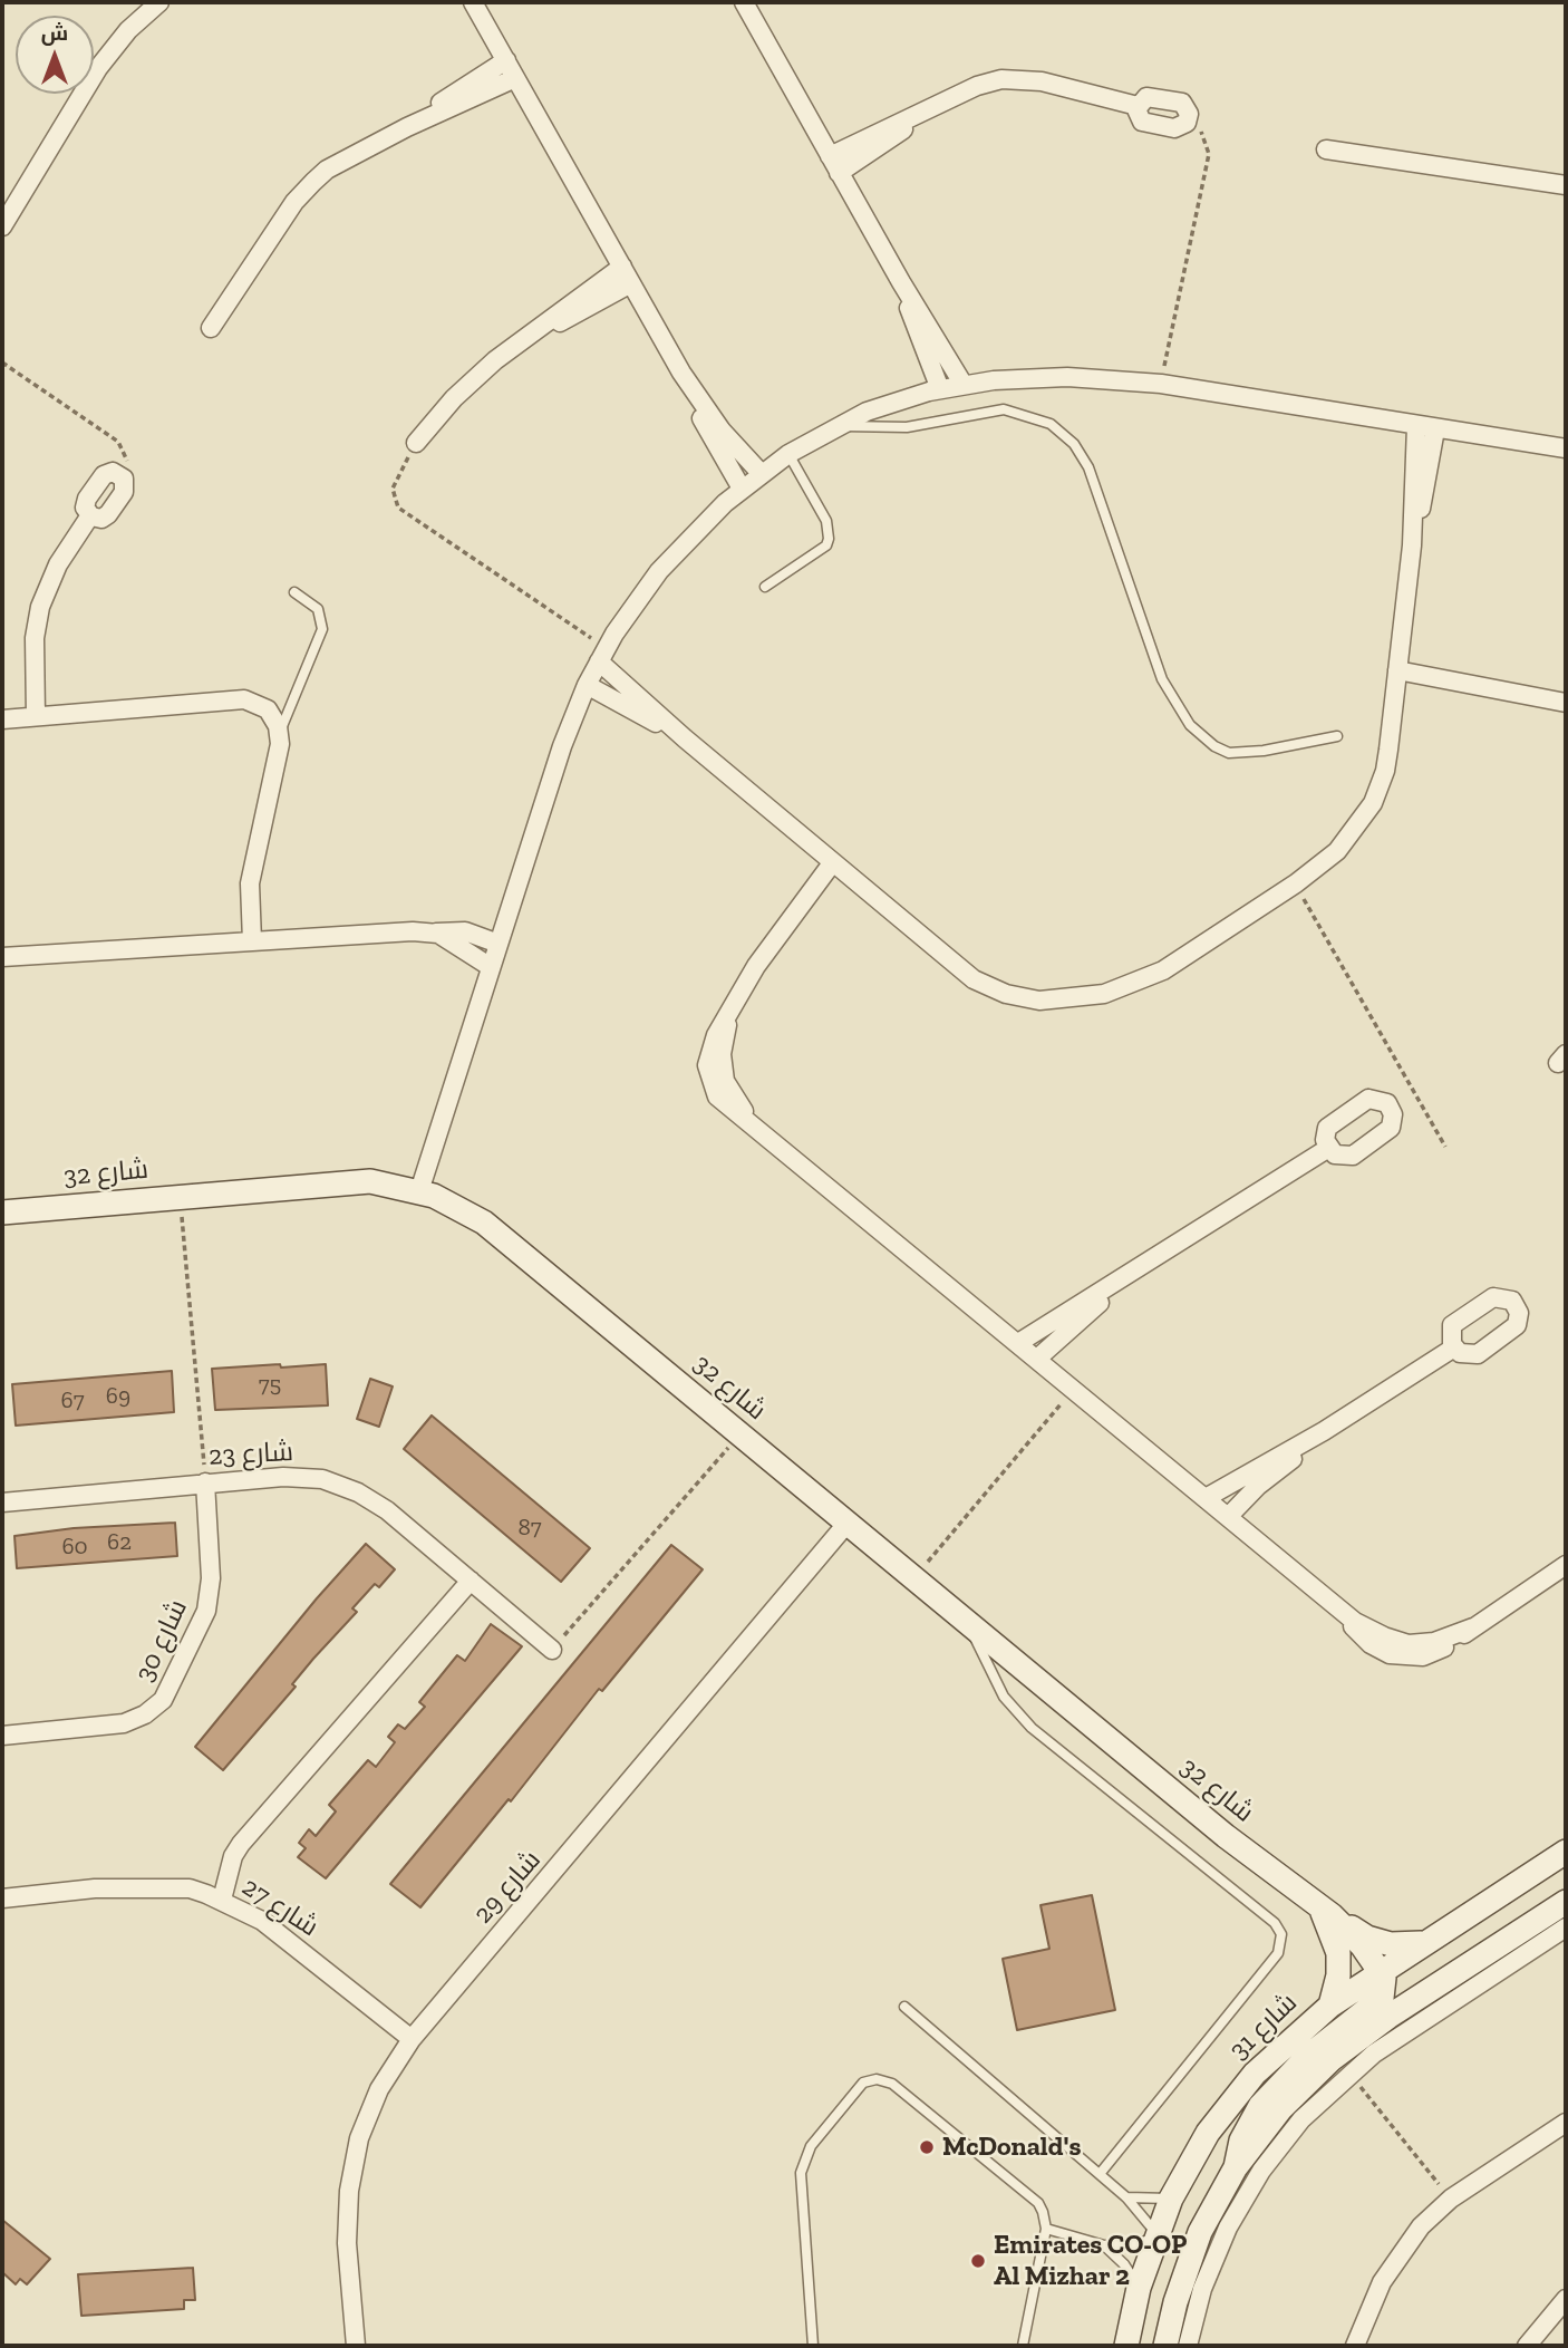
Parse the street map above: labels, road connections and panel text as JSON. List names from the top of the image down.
{
  "streets": {
    "street": [
      "شارع 32",
      "شارع 23",
      "شارع 30",
      "شارع 29",
      "شارع 27",
      "شارع 31"
    ]
  },
  "crossings": [
    ["شارع 32", "شارع 29"],
    ["شارع 32", "شارع 31"],
    ["شارع 23", "شارع 30"],
    ["شارع 29", "شارع 27"]
  ],
  "places": ["McDonald's", "Emirates CO-OP Al Mizhar 2"],
  "house_numbers": [
    "75",
    "69",
    "67",
    "87",
    "62",
    "60"
  ],
  "north": "top"
}
